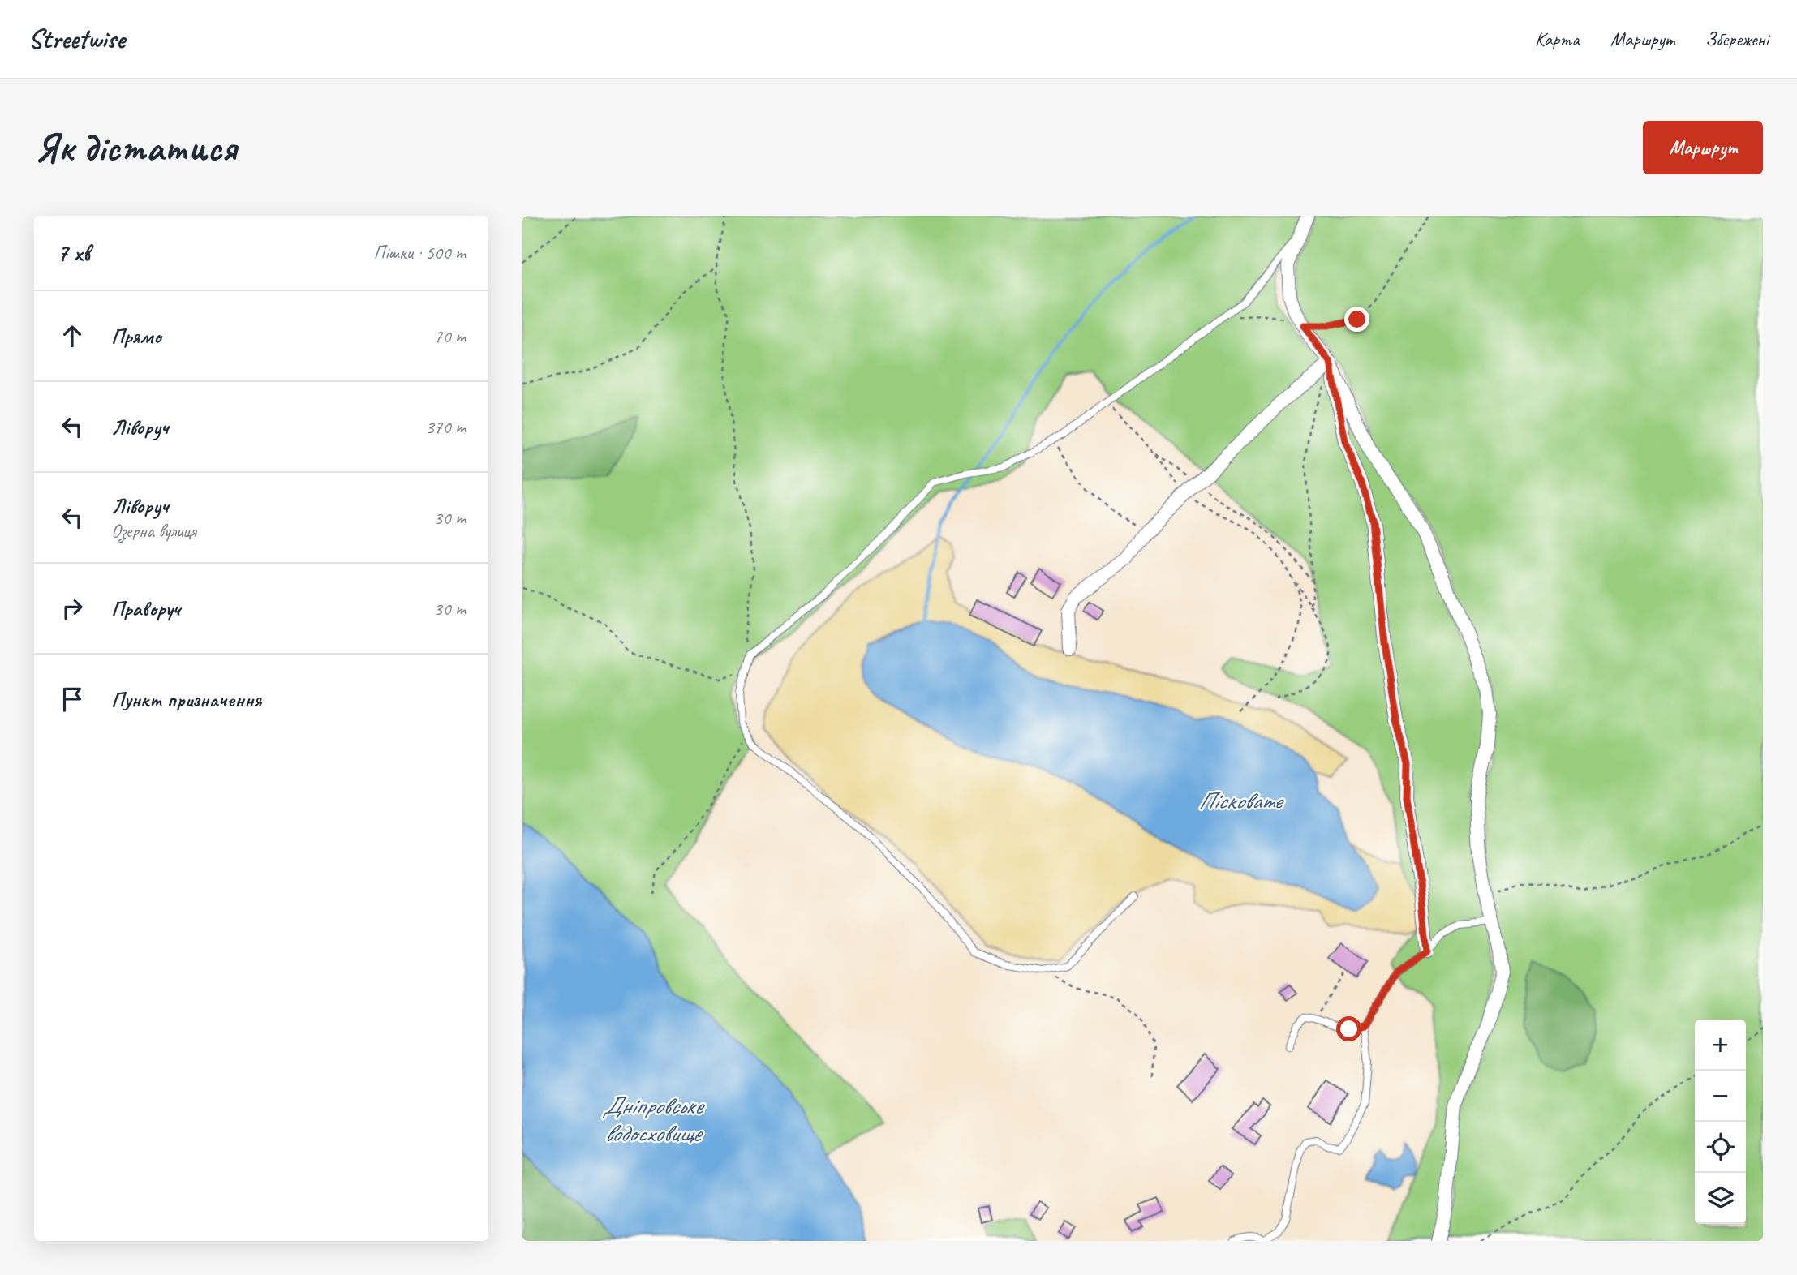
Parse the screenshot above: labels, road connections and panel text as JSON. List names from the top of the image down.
{
  "water": ["Пісковате", "Дніпровське водосховище"],
  "page": {
    "header": "Streetwise",
    "nav": ["Карта", "Маршрут", "Збережені"],
    "buttons": "Маршрут",
    "title": "Як дістатися",
    "heading": ["7 хв", "Пішки · 500 m"],
    "list": [
      ["Прямо", "70 m"],
      ["Ліворуч", "370 m"],
      ["Ліворуч", "Озерна вулиця", "30 m"],
      ["Праворуч", "30 m"],
      "Пункт призначення"
    ],
    "map_buttons": ["+", "−"]
  }
}
